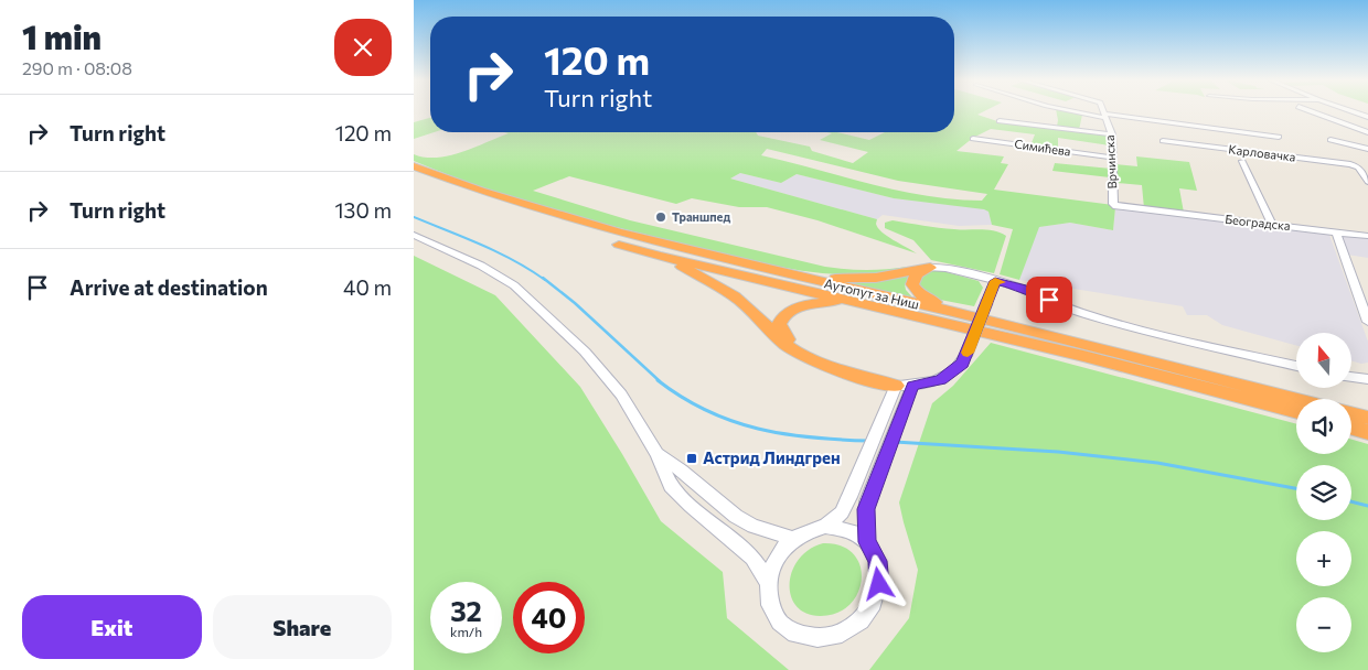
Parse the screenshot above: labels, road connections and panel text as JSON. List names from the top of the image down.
{
  "streets": {
    "highway": ["Аутопут за Ниш"],
    "street": [
      "Симићева",
      "Карловачка",
      "Врчинска",
      "Београдска"
    ]
  },
  "crossings": [
    ["Симићева", "Врчинска"],
    ["Врчинска", "Београдска"]
  ],
  "places": {
    "other": ["Траншпед"],
    "transit": ["Астрид Линдгрен"]
  },
  "north": "top",
  "page": {
    "heading": ["1 min", "290 m · 08:08"],
    "turn": ["120 m", "Turn right"],
    "list": [
      {
        "name": "Turn right",
        "value": "120 m"
      },
      {
        "name": "Turn right",
        "value": "130 m"
      },
      {
        "name": "Arrive at destination",
        "value": "40 m"
      }
    ],
    "map_buttons": ["+", "−"],
    "speed": "32 km/h",
    "limit": "40",
    "buttons": ["Exit", "Share"]
  }
}
